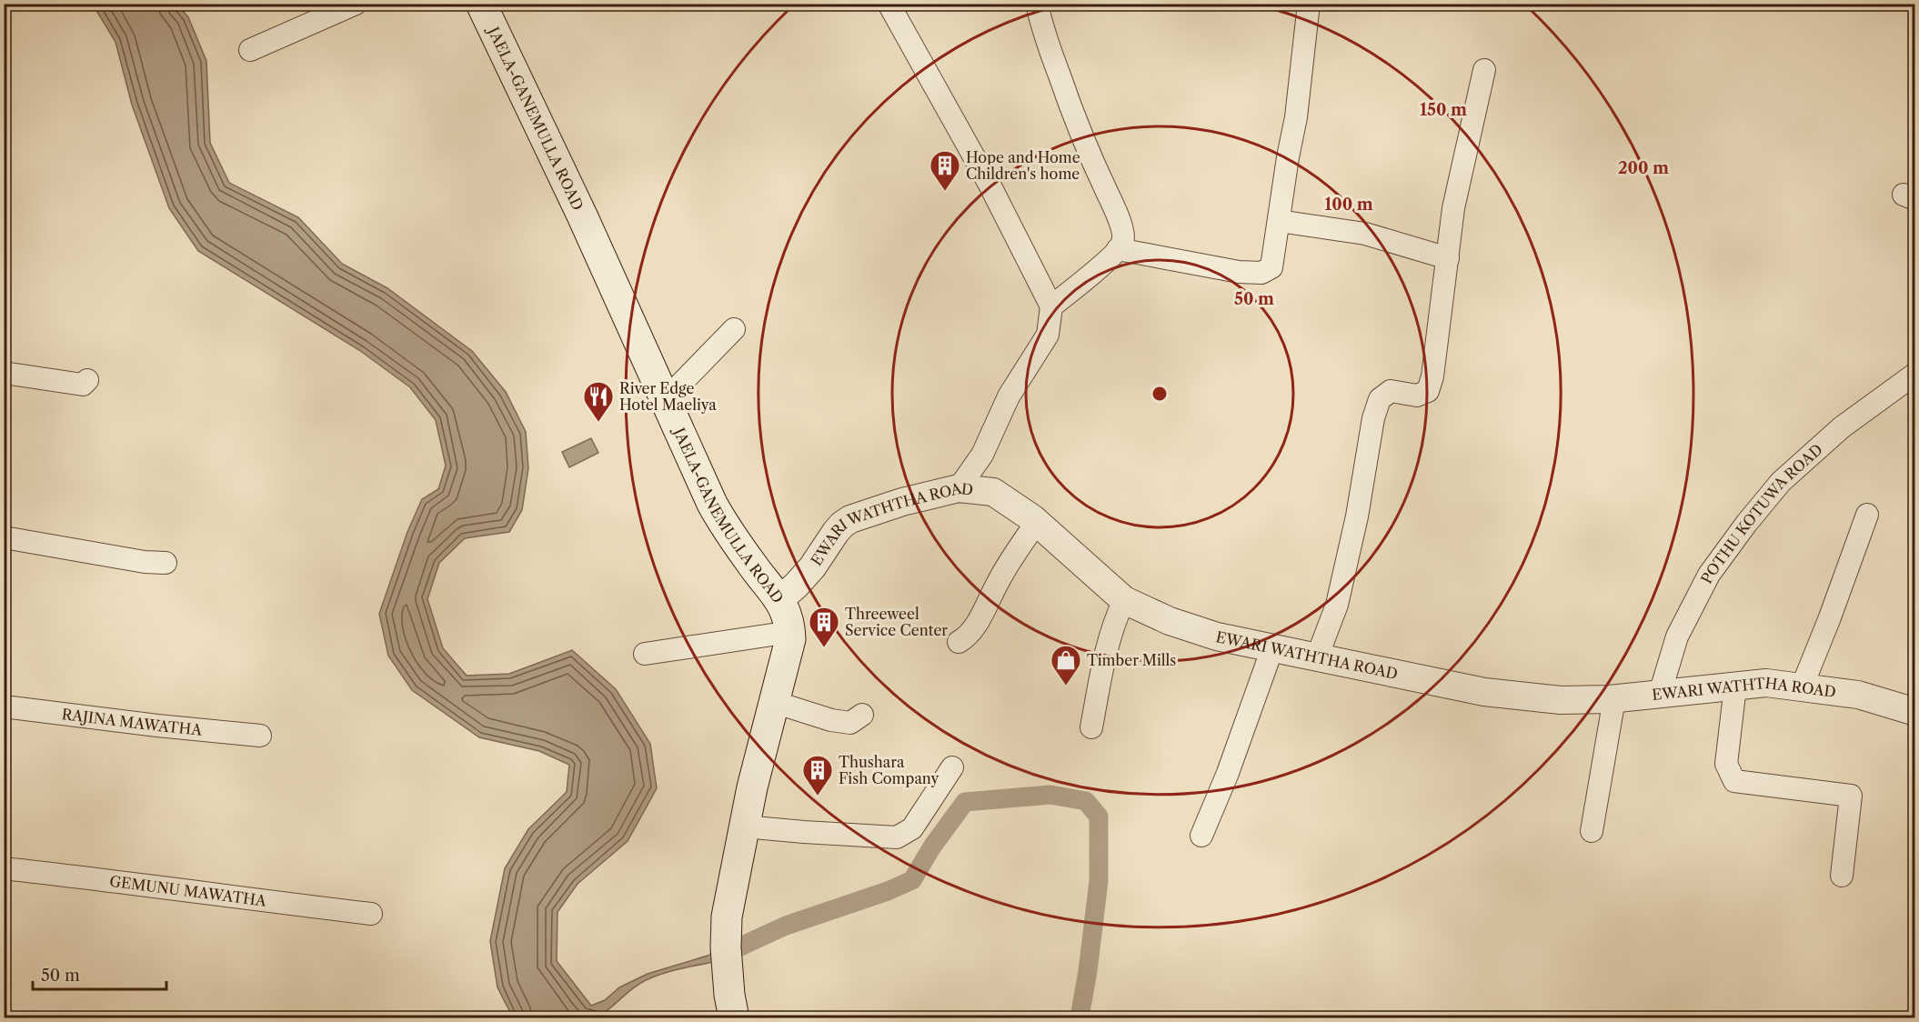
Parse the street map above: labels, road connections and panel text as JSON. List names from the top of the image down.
{
  "streets": {
    "main road": ["JAELA-GANEMULLA ROAD"],
    "street": [
      "POTHU KOTUWA ROAD",
      "EWARI WATHTHA ROAD",
      "RAJINA MAWATHA",
      "GEMUNU MAWATHA"
    ]
  },
  "crossings": [
    ["JAELA-GANEMULLA ROAD", "EWARI WATHTHA ROAD"],
    ["POTHU KOTUWA ROAD", "EWARI WATHTHA ROAD"]
  ],
  "places": {
    "building": ["Hope and Home Children's home", "Threeweel Service Center", "Thushara Fish Company"],
    "restaurant": ["River Edge Hotel Maeliya"],
    "shop": ["Timber Mills"]
  },
  "scale_bar": "50 m",
  "rings": [
    "150 m",
    "200 m",
    "100 m",
    "50 m"
  ]
}
